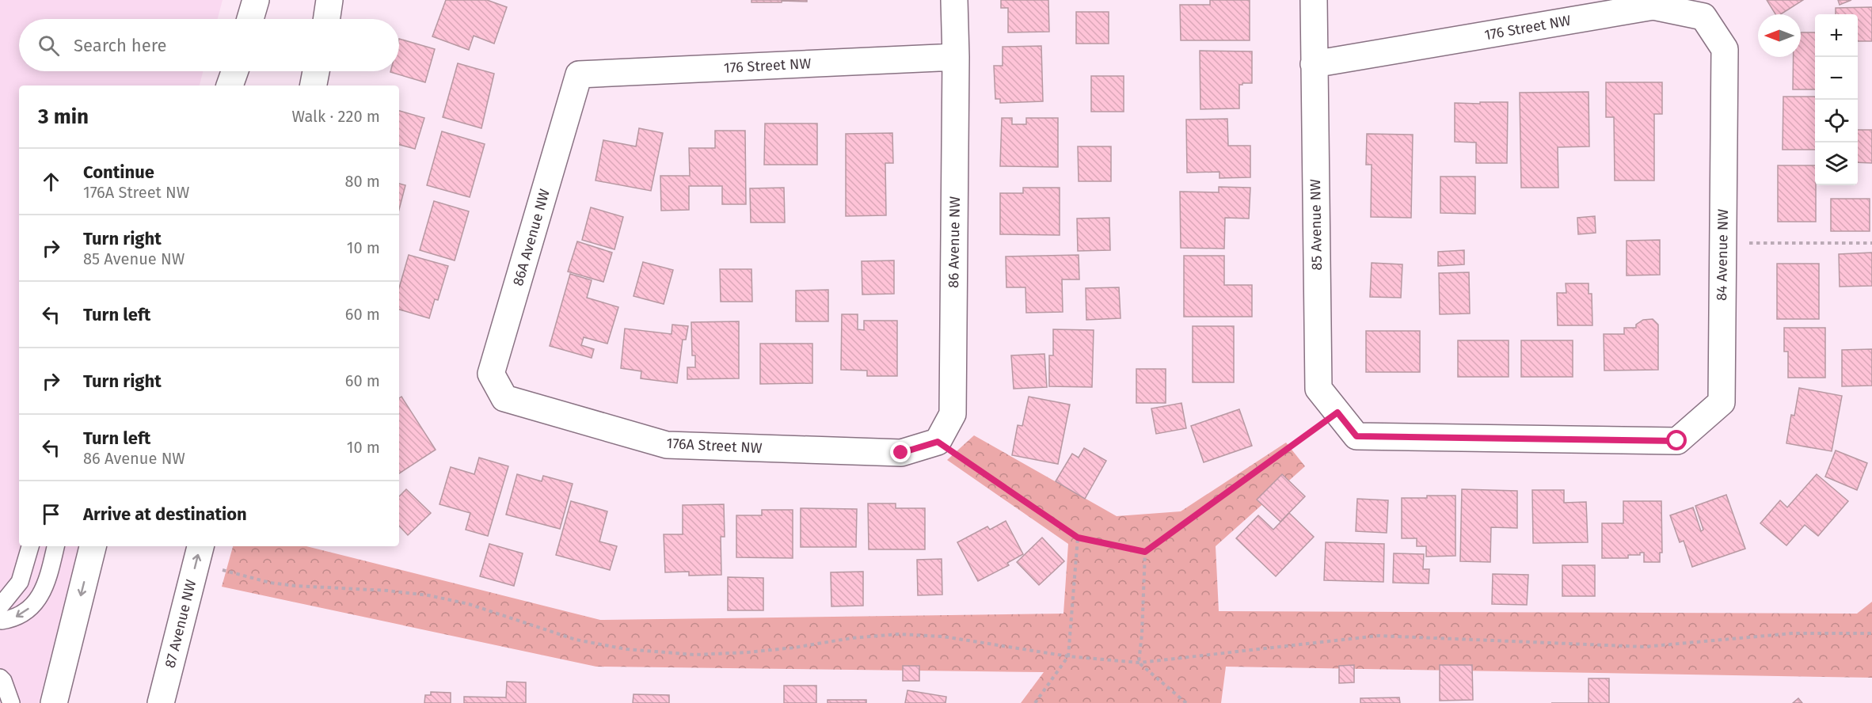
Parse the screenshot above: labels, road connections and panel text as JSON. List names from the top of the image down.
{
  "streets": {
    "street": [
      "176 Street NW",
      "85 Avenue NW",
      "86A Avenue NW",
      "86 Avenue NW",
      "84 Avenue NW",
      "176A Street NW",
      "87 Avenue NW"
    ]
  },
  "crossings": [
    ["176 Street NW", "85 Avenue NW"],
    ["176 Street NW", "86A Avenue NW"],
    ["176 Street NW", "86 Avenue NW"],
    ["176 Street NW", "84 Avenue NW"],
    ["85 Avenue NW", "84 Avenue NW"],
    ["86A Avenue NW", "176A Street NW"],
    ["86 Avenue NW", "176A Street NW"]
  ],
  "north": "left",
  "page": {
    "map_buttons": ["+", "−"],
    "search": "Search here",
    "heading": ["3 min", "Walk · 220 m"],
    "list": [
      ["Continue", "176A Street NW", "80 m"],
      ["Turn right", "85 Avenue NW", "10 m"],
      ["Turn left", "60 m"],
      ["Turn right", "60 m"],
      ["Turn left", "86 Avenue NW", "10 m"],
      "Arrive at destination"
    ]
  }
}
